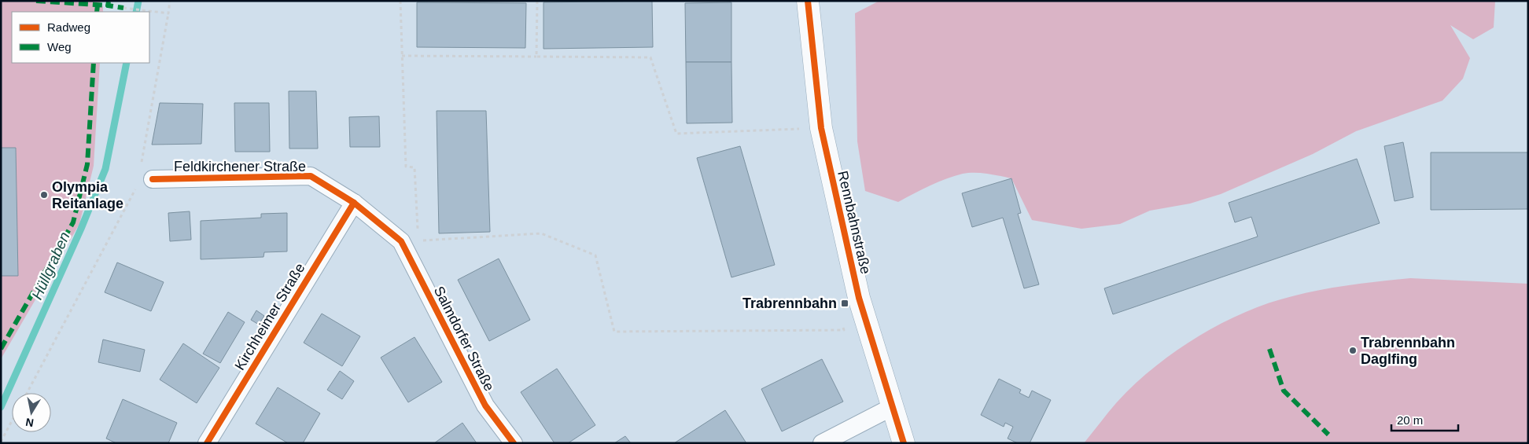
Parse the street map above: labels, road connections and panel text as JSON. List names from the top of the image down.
{
  "streets": {
    "street": [
      "Feldkirchener Straße",
      "Rennbahnstraße",
      "Kirchheimer Straße",
      "Salmdorfer Straße"
    ]
  },
  "crossings": [
    ["Feldkirchener Straße", "Kirchheimer Straße"],
    ["Feldkirchener Straße", "Salmdorfer Straße"]
  ],
  "water": ["Hüllgraben"],
  "places": {
    "other": ["Olympia Reitanlage", "Trabrennbahn Daglfing"],
    "transit": ["Trabrennbahn"]
  },
  "legend": ["Radweg", "Weg"],
  "scale_bar": "20 m",
  "north": "bottom"
}
